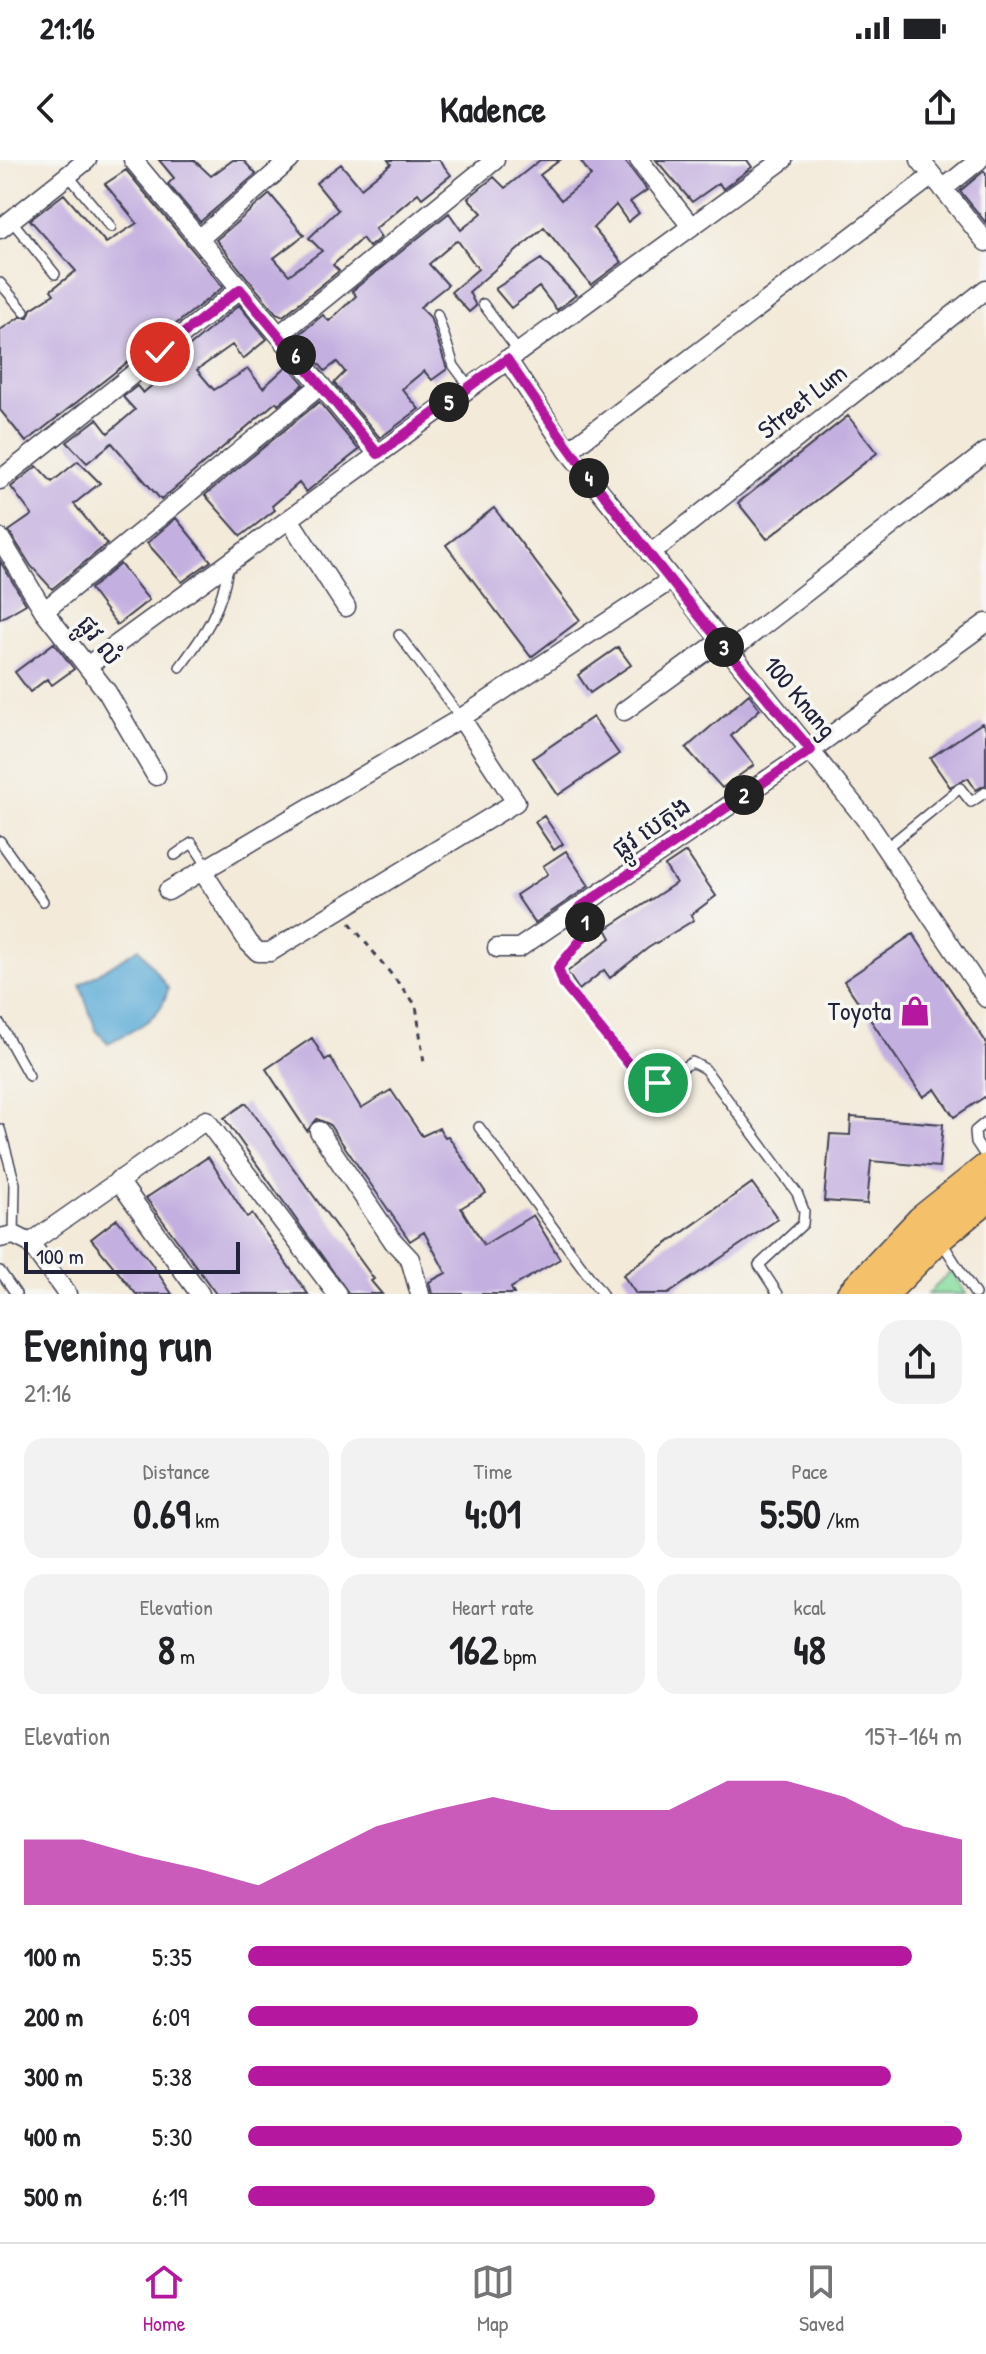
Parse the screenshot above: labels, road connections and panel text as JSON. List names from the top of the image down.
{
  "streets": {
    "street": [
      "Street Lum",
      "ផ្លូវ លំ",
      "100 Knang",
      "ផ្លូវ បេតុង"
    ]
  },
  "crossings": [
    ["Street Lum", "100 Knang"],
    ["100 Knang", "ផ្លូវ បេតុង"]
  ],
  "places": {
    "shop": ["Toyota"]
  },
  "scale_bar": "100 m",
  "page": {
    "status": "21:16",
    "header": "Kadence",
    "pins": [
      "6",
      "5",
      "4",
      "3",
      "2",
      "1"
    ],
    "scale": "100 m",
    "heading": ["Evening run", "21:16"],
    "stats": [
      ["Distance", "0.69 km"],
      ["Time", "4:01"],
      ["Pace", "5:50 /km"],
      ["Elevation", "8 m"],
      ["Heart rate", "162 bpm"],
      ["kcal", "48"]
    ],
    "chart": ["Elevation", "157–164 m"],
    "list": [
      {
        "name": "100 m",
        "note": "5:35"
      },
      {
        "name": "200 m",
        "note": "6:09"
      },
      {
        "name": "300 m",
        "note": "5:38"
      },
      {
        "name": "400 m",
        "note": "5:30"
      },
      {
        "name": "500 m",
        "note": "6:19"
      }
    ],
    "tabs": ["Home", "Map", "Saved"]
  }
}
